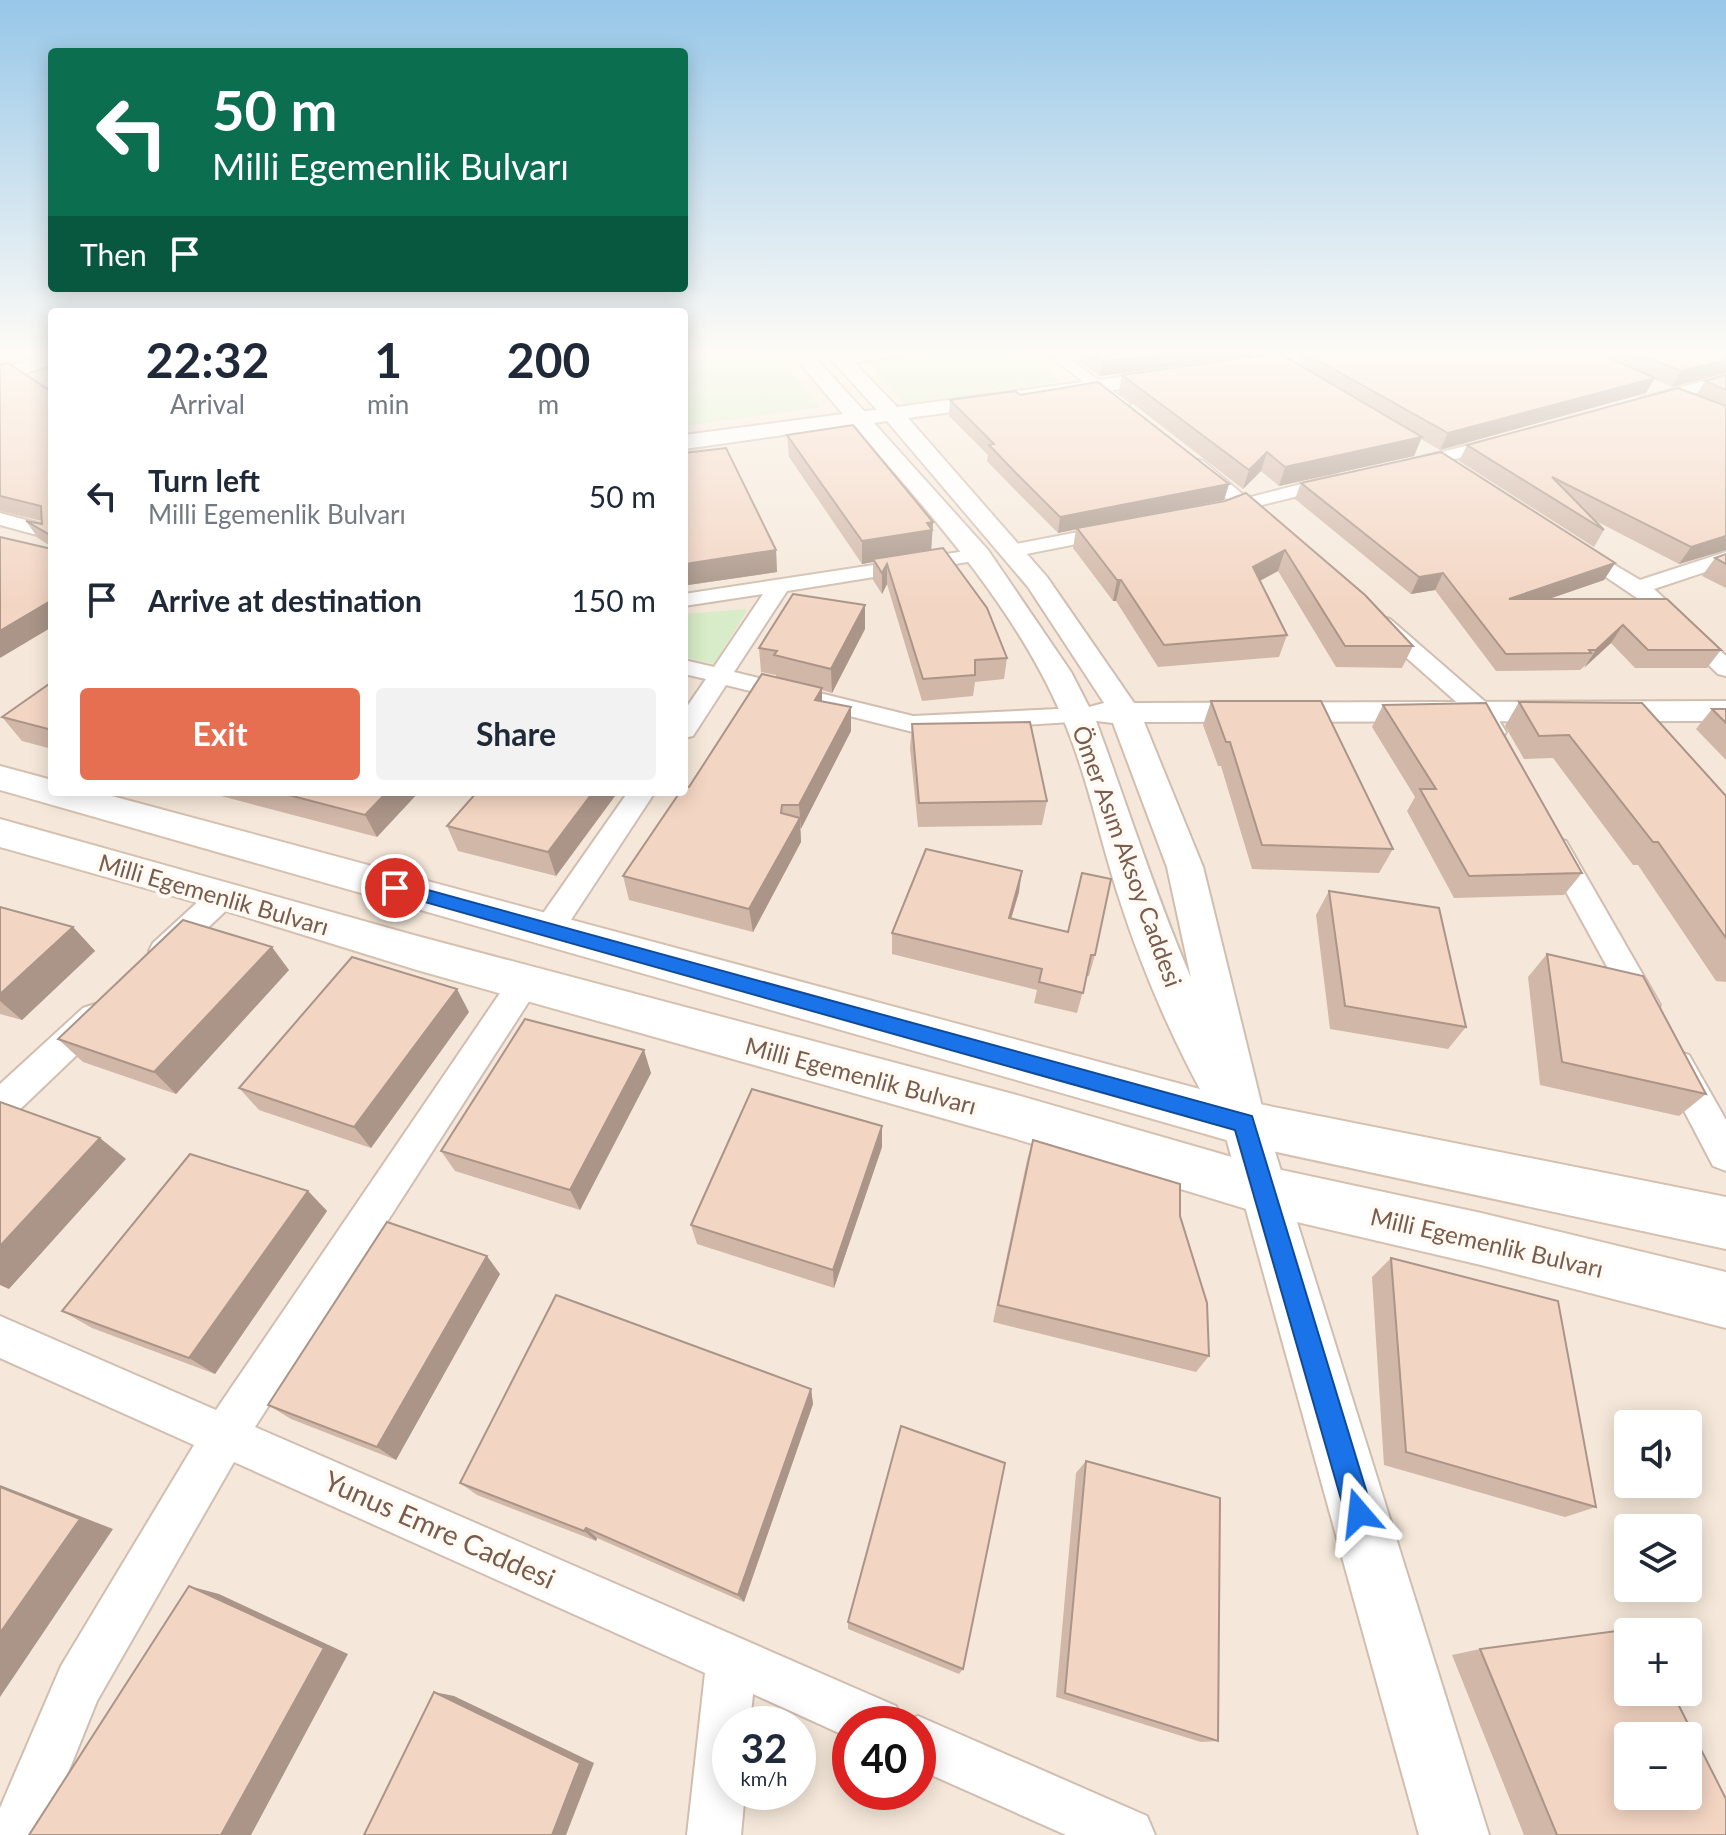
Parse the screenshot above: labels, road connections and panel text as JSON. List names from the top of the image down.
{
  "streets": {
    "main road": ["Milli Egemenlik Bulvarı"],
    "street": ["Ömer Asım Aksoy Caddesi", "Yunus Emre Caddesi"]
  },
  "page": {
    "turn": ["50 m", "Milli Egemenlik Bulvarı"],
    "then": "Then",
    "eta": [
      "22:32",
      "Arrival",
      "1",
      "min",
      "200",
      "m"
    ],
    "list": [
      {
        "name": "Turn left",
        "note": "Milli Egemenlik Bulvarı",
        "value": "50 m"
      },
      {
        "name": "Arrive at destination",
        "value": "150 m"
      }
    ],
    "buttons": ["Exit", "Share"],
    "map_buttons": ["+", "−"],
    "speed": "32 km/h",
    "limit": "40"
  }
}
